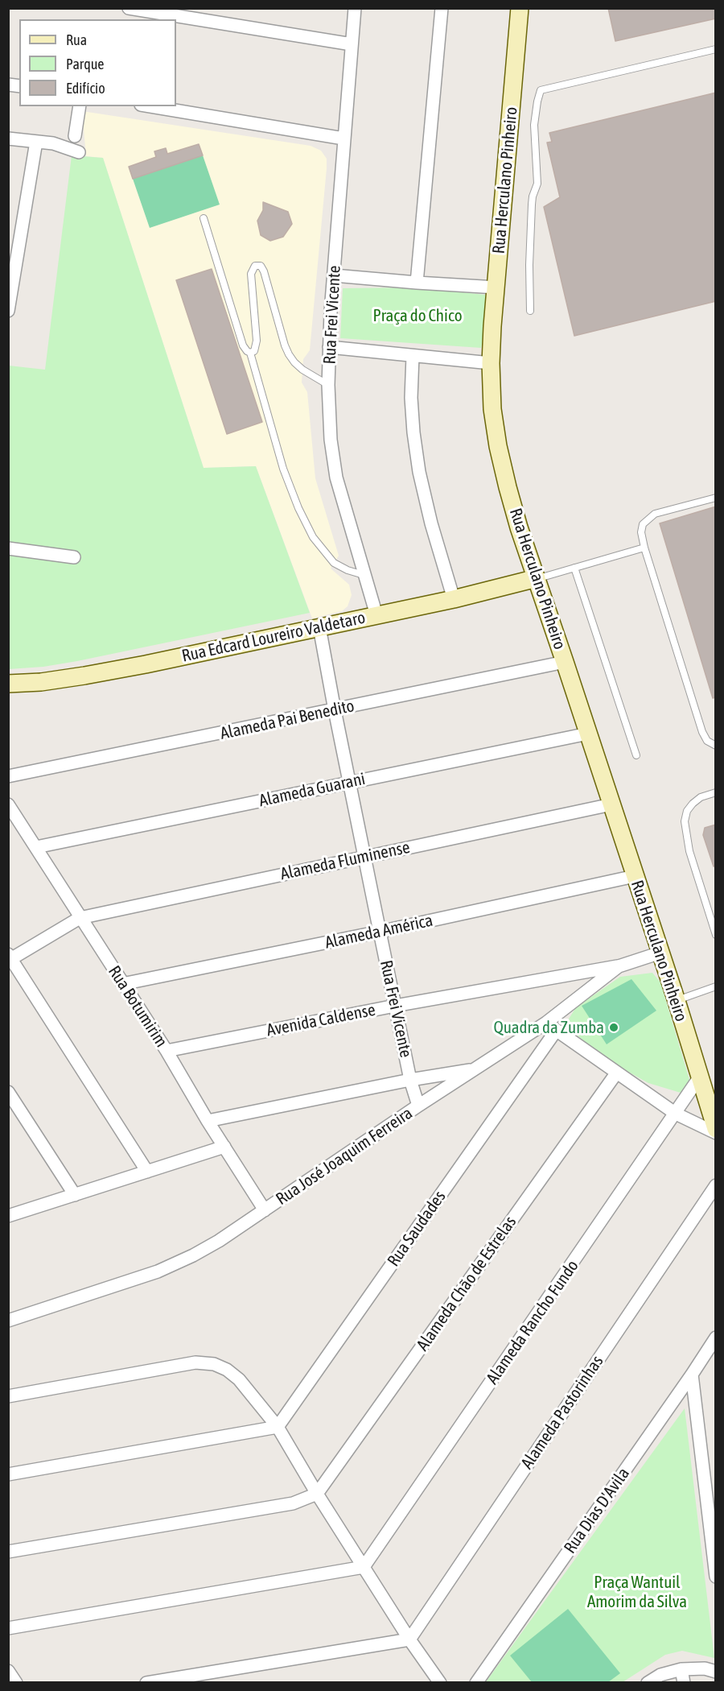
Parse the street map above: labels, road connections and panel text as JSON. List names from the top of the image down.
{
  "streets": {
    "street": [
      "Rua Herculano Pinheiro",
      "Rua Frei Vicente",
      "Rua Edcard Loureiro Valdetaro",
      "Alameda Pai Benedito",
      "Alameda Guarani",
      "Alameda Fluminense",
      "Alameda América",
      "Rua Botumirim",
      "Avenida Caldense",
      "Rua José Joaquim Ferreira",
      "Rua Saudades",
      "Alameda Chão de Estrelas",
      "Alameda Rancho Fundo",
      "Alameda Pastorinhas",
      "Rua Dias D'Avila"
    ]
  },
  "crossings": [
    ["Rua Herculano Pinheiro", "Rua Edcard Loureiro Valdetaro"],
    ["Rua Herculano Pinheiro", "Alameda Pai Benedito"],
    ["Rua Herculano Pinheiro", "Alameda Guarani"],
    ["Rua Herculano Pinheiro", "Alameda Fluminense"],
    ["Rua Herculano Pinheiro", "Alameda América"],
    ["Rua Herculano Pinheiro", "Rua José Joaquim Ferreira"],
    ["Rua Herculano Pinheiro", "Alameda Rancho Fundo"],
    ["Rua Frei Vicente", "Rua Edcard Loureiro Valdetaro"],
    ["Rua Frei Vicente", "Alameda Pai Benedito"],
    ["Rua Frei Vicente", "Alameda Guarani"],
    ["Rua Frei Vicente", "Alameda Fluminense"],
    ["Rua Frei Vicente", "Alameda América"],
    ["Rua Frei Vicente", "Avenida Caldense"],
    ["Rua Frei Vicente", "Rua José Joaquim Ferreira"],
    ["Alameda Guarani", "Rua Botumirim"],
    ["Alameda Fluminense", "Rua Botumirim"],
    ["Alameda América", "Rua Botumirim"],
    ["Rua Botumirim", "Avenida Caldense"],
    ["Rua Botumirim", "Rua José Joaquim Ferreira"],
    ["Avenida Caldense", "Rua José Joaquim Ferreira"],
    ["Rua José Joaquim Ferreira", "Rua Saudades"]
  ],
  "parks": ["Praça do Chico", "Praça Wantuil Amorim da Silva"],
  "places": ["Quadra da Zumba"],
  "legend": ["Rua", "Parque", "Edifício"]
}
